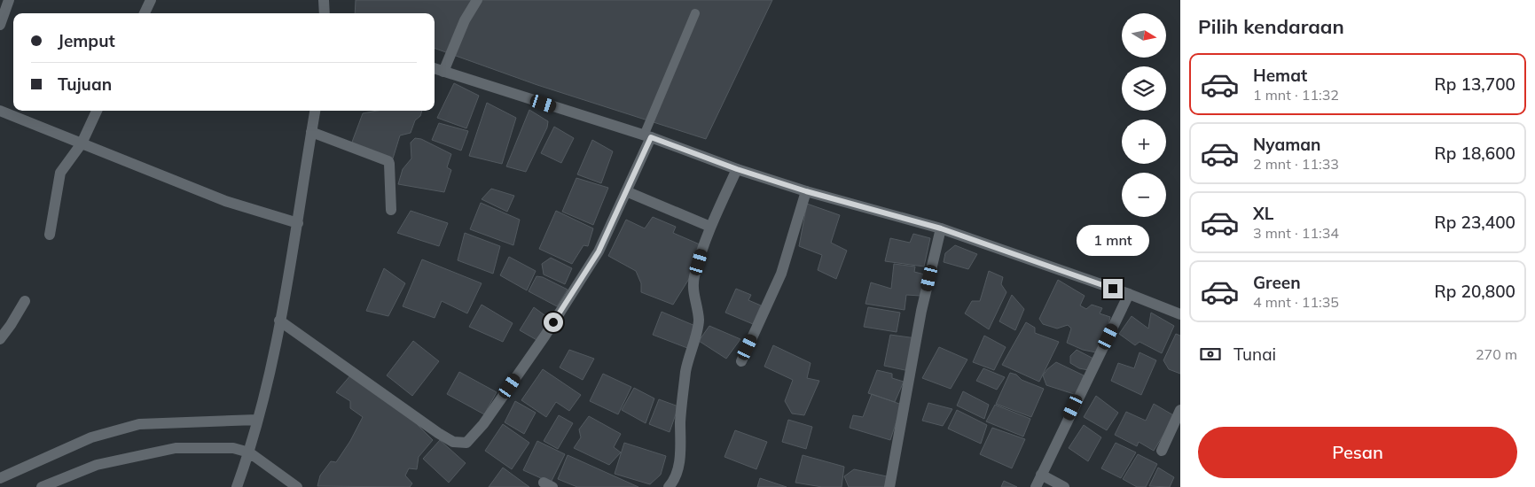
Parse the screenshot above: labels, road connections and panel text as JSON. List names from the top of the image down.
{
  "north": "right",
  "page": {
    "heading": "Pilih kendaraan",
    "map_buttons": ["+", "−"],
    "banner": ["Jemput", "Tujuan"],
    "list": [
      {
        "name": "Hemat",
        "note": "1 mnt · 11:32",
        "value": "Rp 13,700"
      },
      {
        "name": "Nyaman",
        "note": "2 mnt · 11:33",
        "value": "Rp 18,600"
      },
      {
        "name": "XL",
        "note": "3 mnt · 11:34",
        "value": "Rp 23,400"
      },
      {
        "name": "Green",
        "note": "4 mnt · 11:35",
        "value": "Rp 20,800"
      }
    ],
    "bubble": "1 mnt",
    "pay": ["Tunai", "270 m"],
    "buttons": "Pesan"
  }
}
